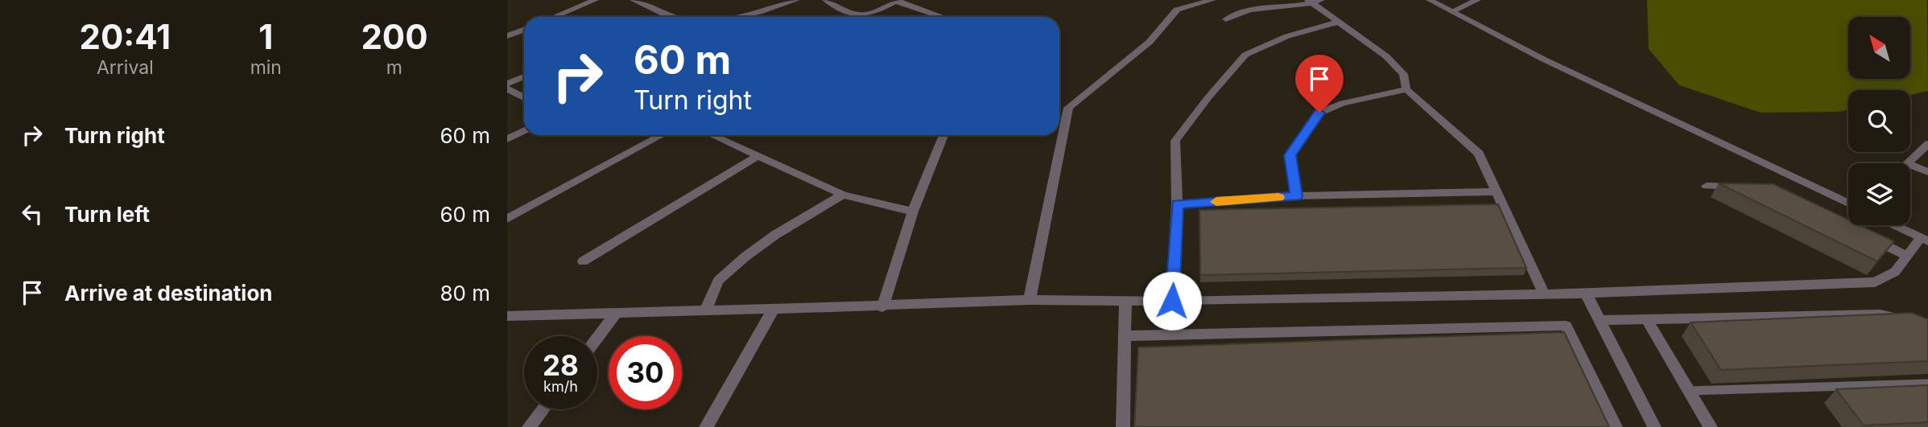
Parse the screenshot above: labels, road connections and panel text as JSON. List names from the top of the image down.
{
  "north": "top left",
  "page": {
    "eta": [
      "20:41",
      "Arrival",
      "1",
      "min",
      "200",
      "m"
    ],
    "turn": ["60 m", "Turn right"],
    "list": [
      {
        "name": "Turn right",
        "value": "60 m"
      },
      {
        "name": "Turn left",
        "value": "60 m"
      },
      {
        "name": "Arrive at destination",
        "value": "80 m"
      }
    ],
    "speed": "28 km/h",
    "limit": "30"
  }
}
